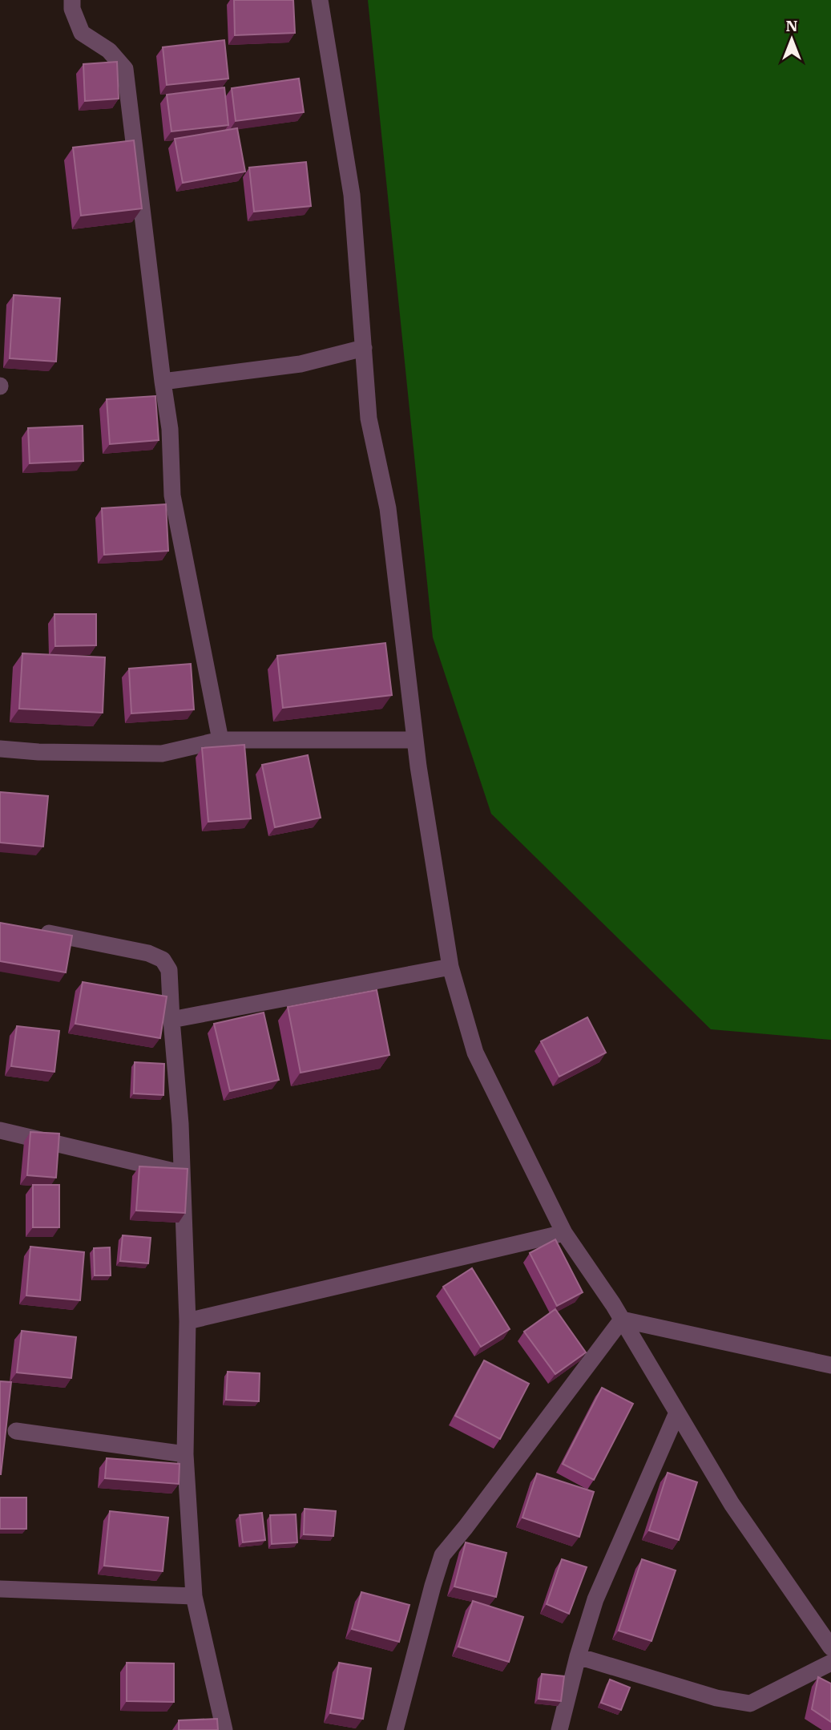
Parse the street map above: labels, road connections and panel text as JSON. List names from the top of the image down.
{
  "north": "top"
}
